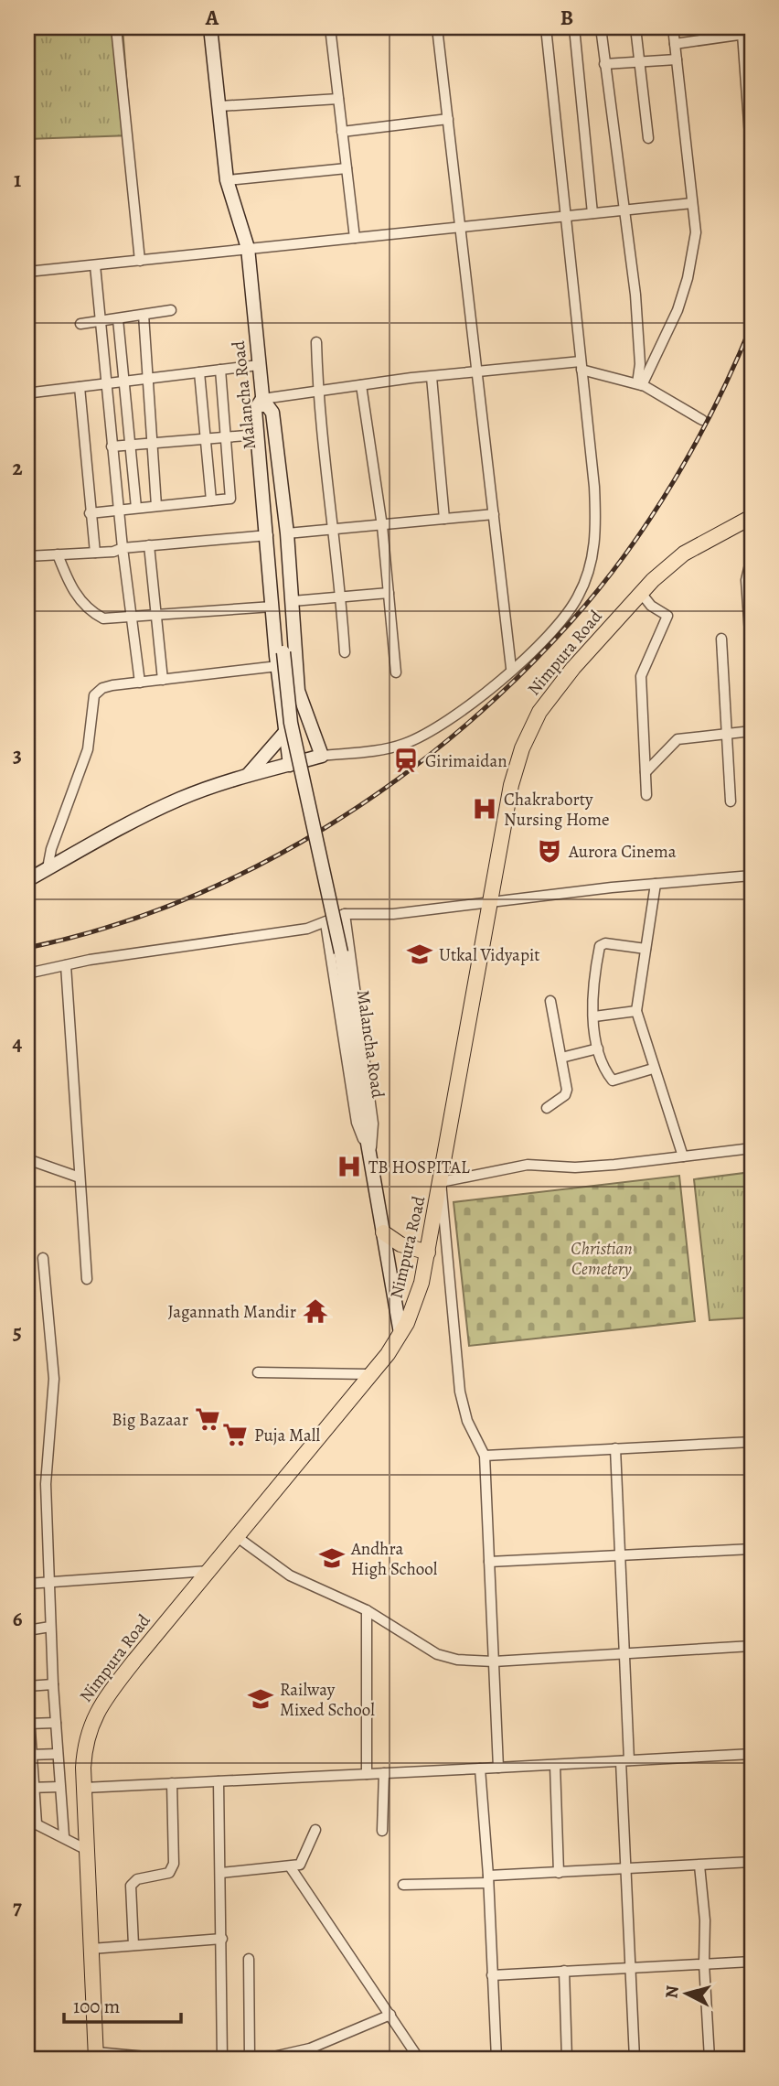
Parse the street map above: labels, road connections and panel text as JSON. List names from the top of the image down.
{
  "streets": {
    "main road": ["Malancha Road", "Nimpura Road"]
  },
  "crossings": [
    ["Malancha Road", "Nimpura Road"]
  ],
  "parks": ["Christian Cemetery"],
  "places": {
    "station": ["Girimaidan"],
    "hospital": ["Chakraborty Nursing Home", "TB HOSPITAL"],
    "theatre": ["Aurora Cinema"],
    "school or university": ["Utkal Vidyapit", "Andhra High School", "Railway Mixed School"],
    "temple": ["Jagannath Mandir"],
    "supermarket": ["Big Bazaar", "Puja Mall"]
  },
  "scale_bar": "100 m",
  "north": "left",
  "grid": {
    "columns": ["A", "B"],
    "rows": [
      "1",
      "2",
      "3",
      "4",
      "5",
      "6",
      "7"
    ]
  }
}
